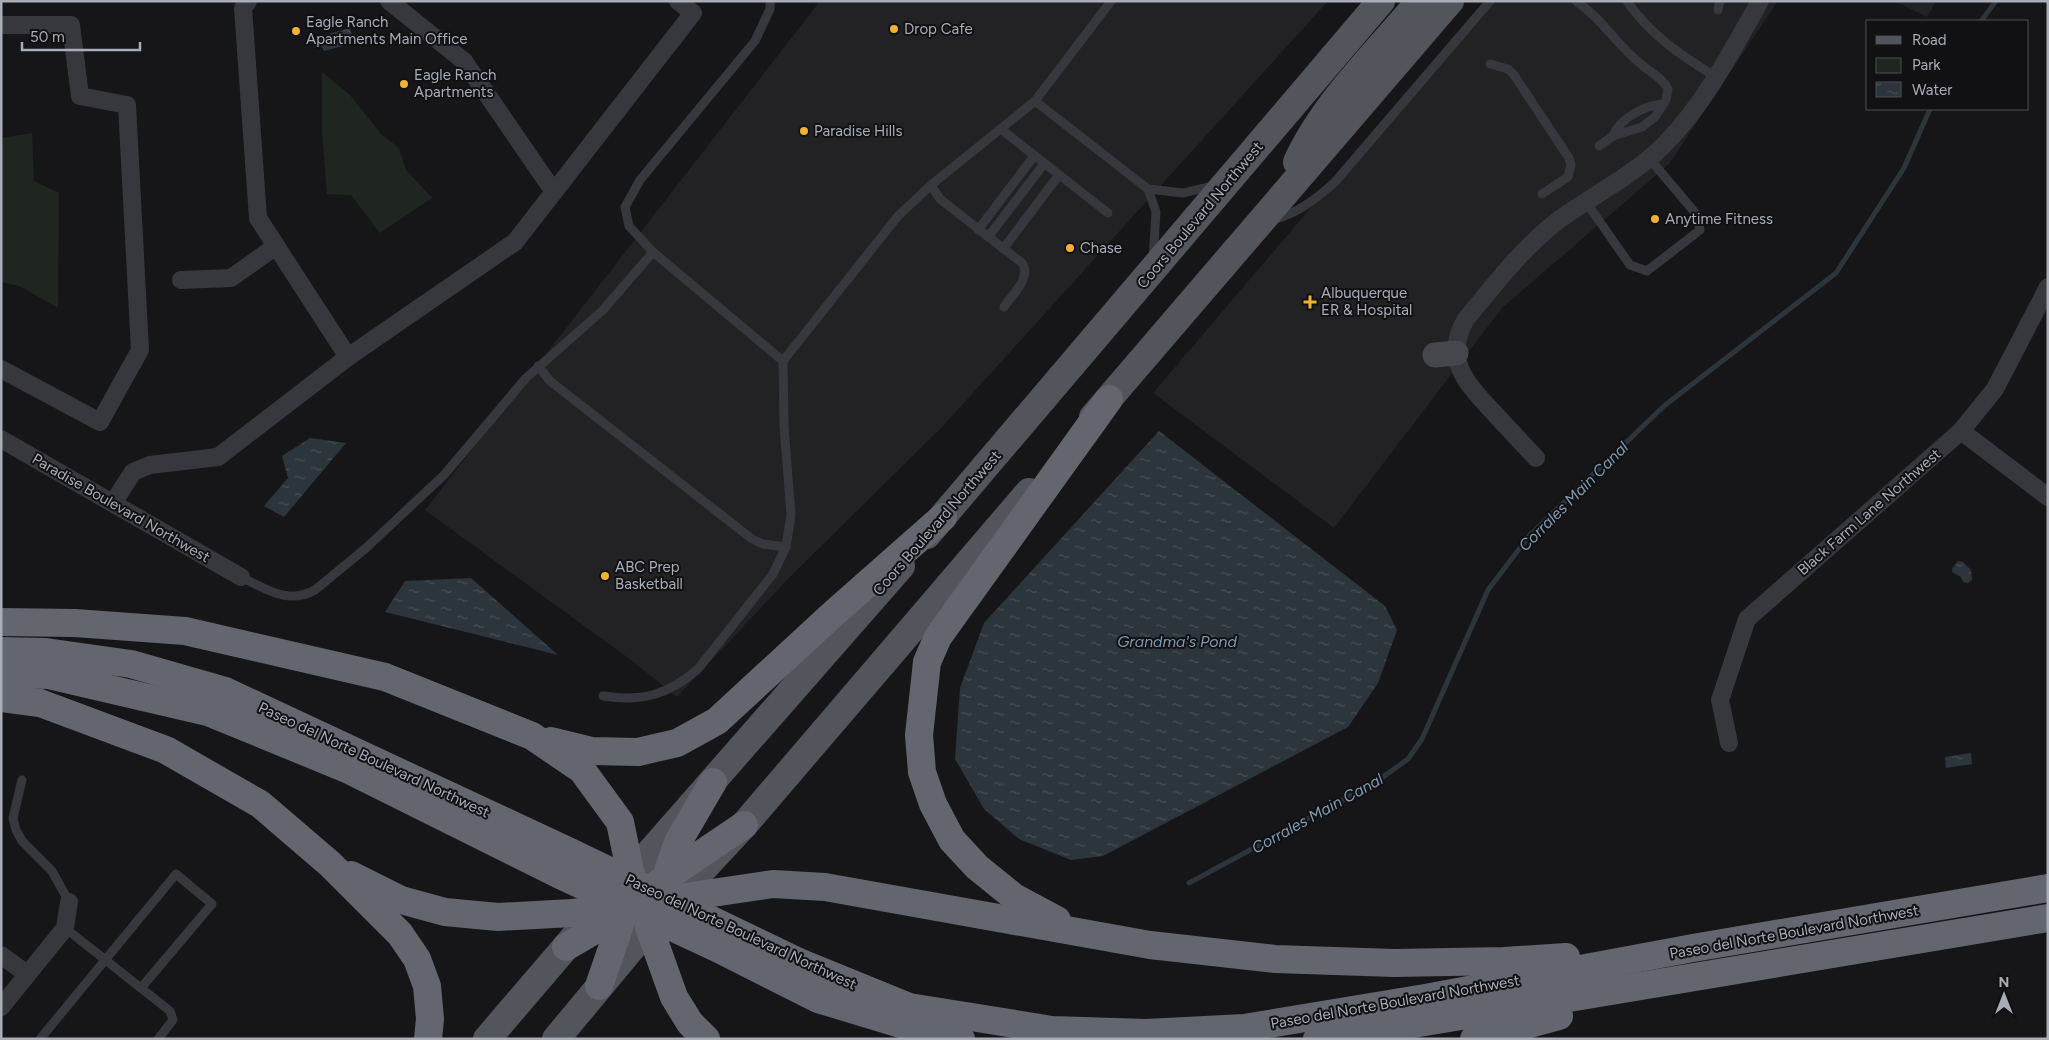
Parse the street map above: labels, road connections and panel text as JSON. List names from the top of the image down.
{
  "streets": {
    "highway": ["Paseo del Norte Boulevard Northwest"],
    "main road": ["Coors Boulevard Northwest"],
    "street": ["Paradise Boulevard Northwest", "Black Farm Lane Northwest"]
  },
  "water": ["Corrales Main Canal", "Grandma's Pond"],
  "places": {
    "other": [
      "Drop Cafe",
      "Eagle Ranch Apartments Main Office",
      "Eagle Ranch Apartments",
      "Paradise Hills",
      "Anytime Fitness",
      "Chase",
      "ABC Prep Basketball"
    ],
    "health": ["Albuquerque ER & Hospital"]
  },
  "legend": ["Road", "Park", "Water"],
  "scale_bar": "50 m",
  "north": "top"
}
